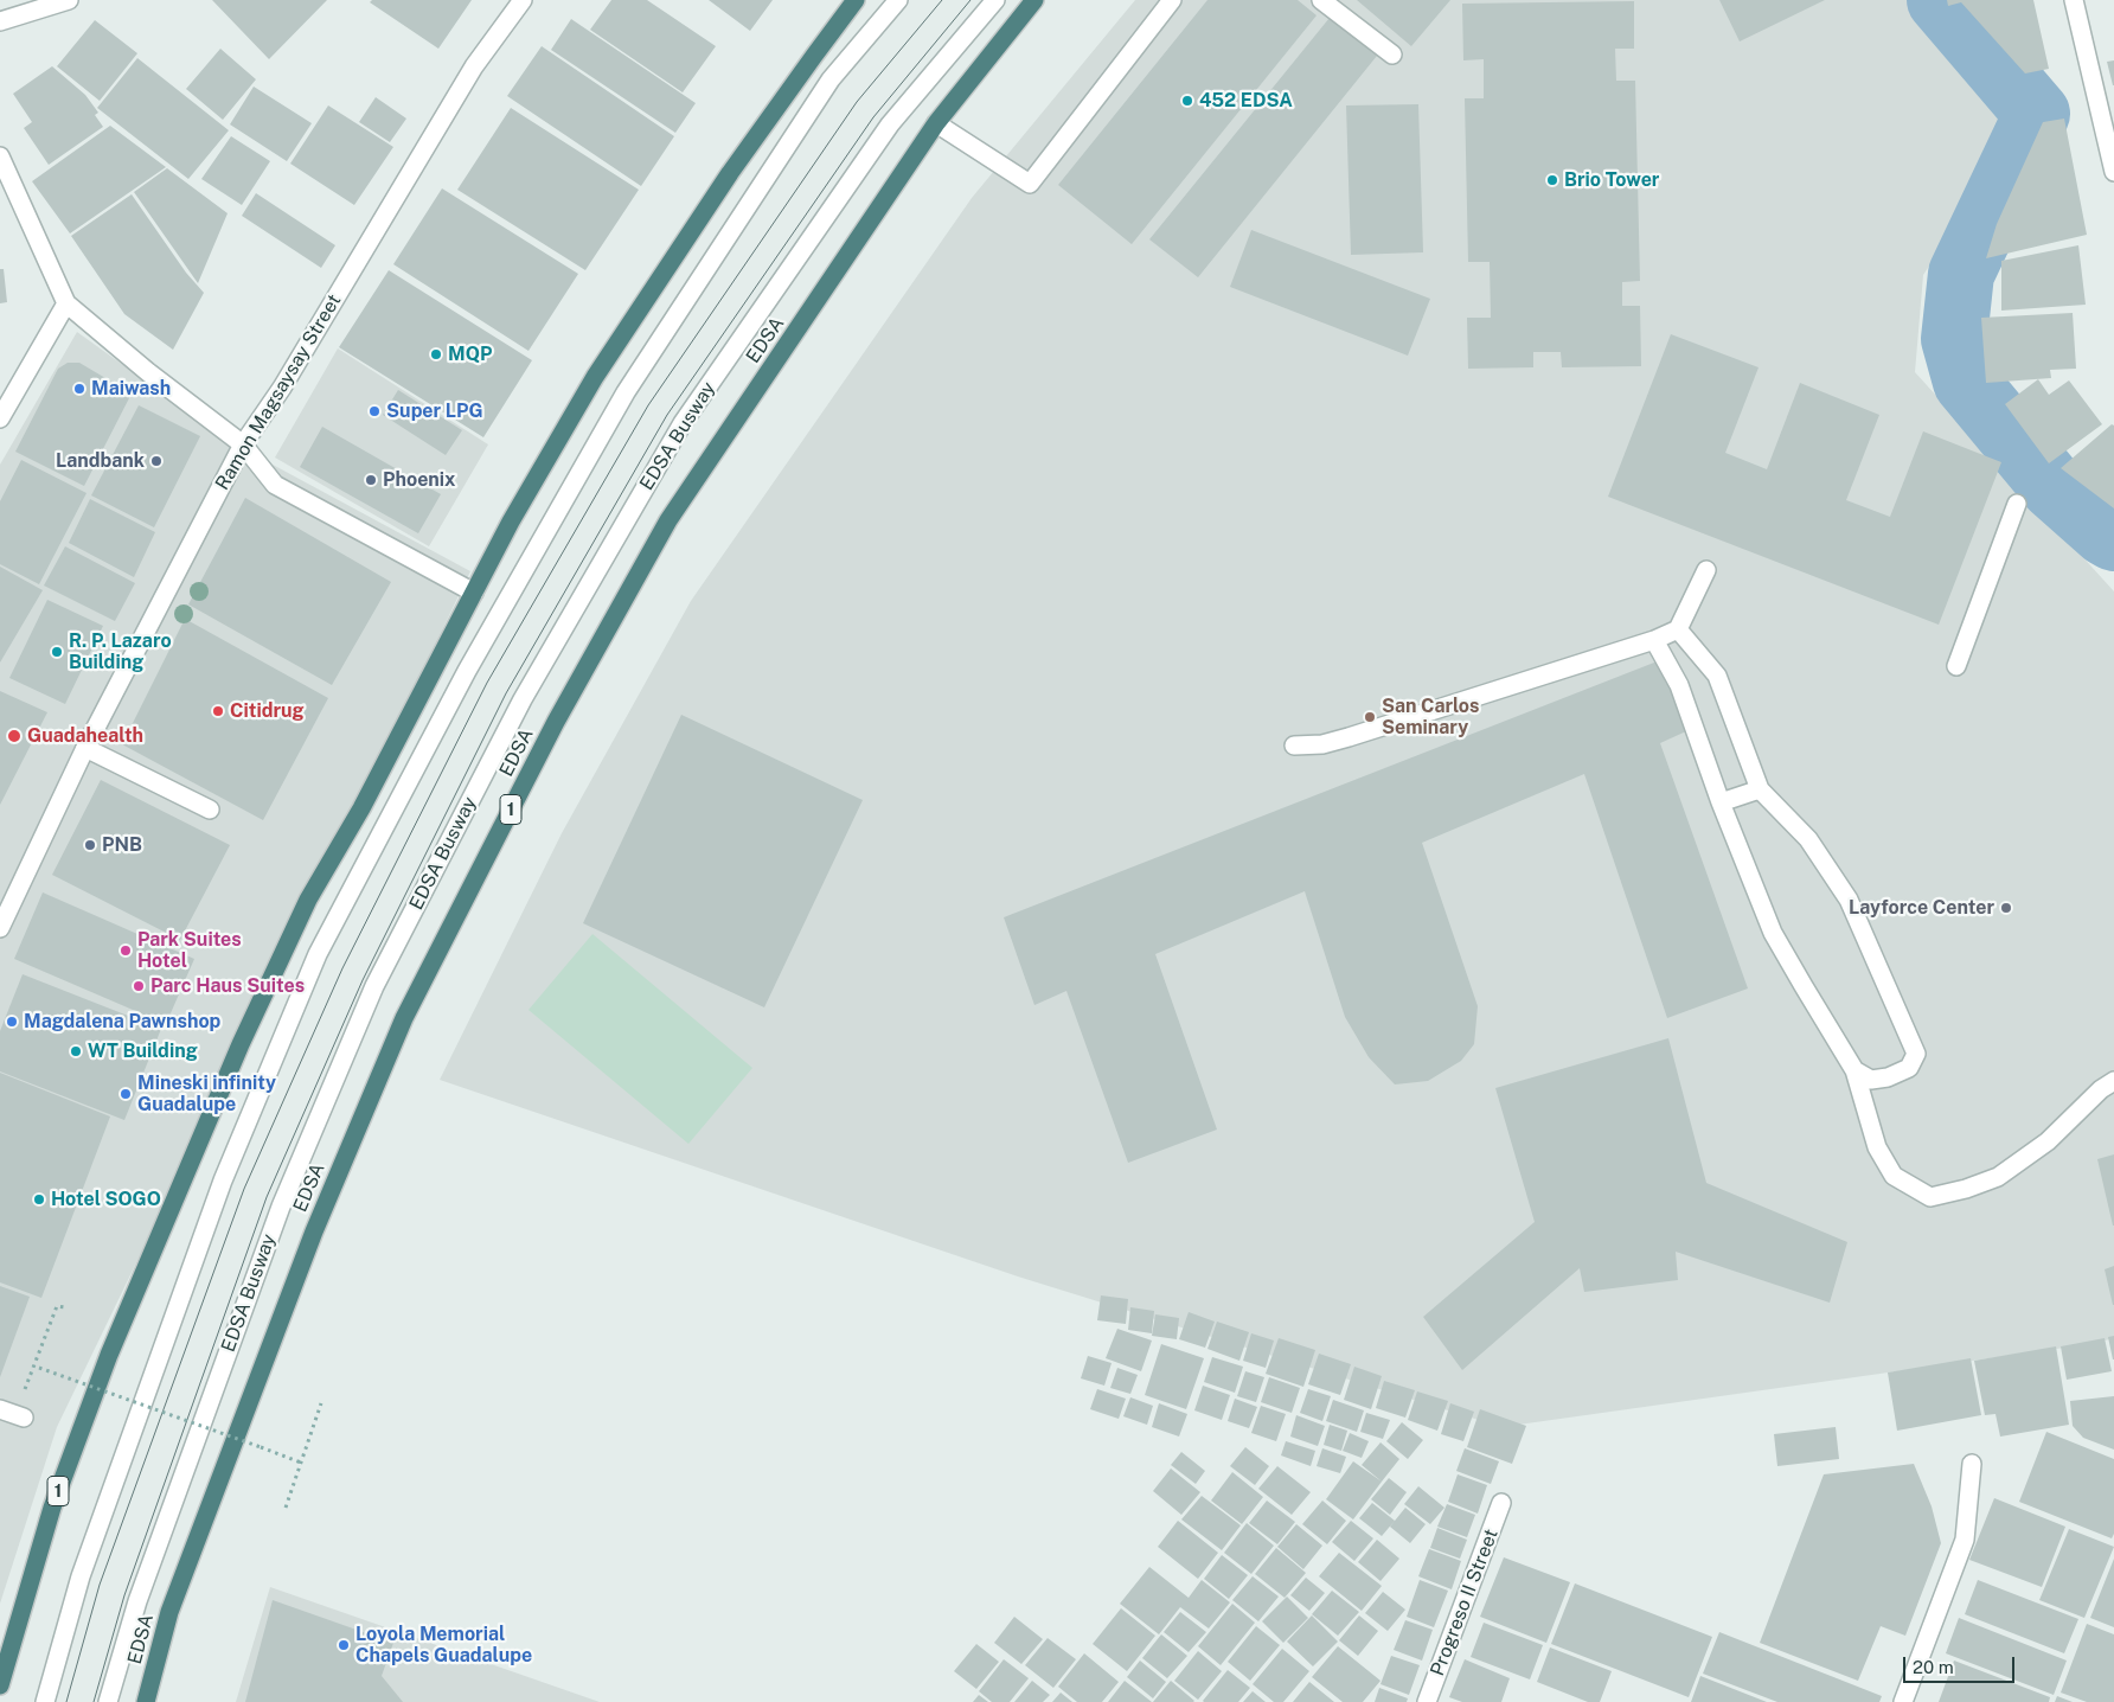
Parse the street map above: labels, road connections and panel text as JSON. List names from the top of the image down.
{
  "streets": {
    "highway": ["EDSA", "1"],
    "street": ["Ramon Magsaysay Street", "EDSA Busway", "Progreso II Street"]
  },
  "places": [
    "452 EDSA",
    "Brio Tower",
    "MQP",
    "Maiwash",
    "Super LPG",
    "Landbank",
    "Phoenix",
    "R. P. Lazaro Building",
    "Citidrug",
    "San Carlos Seminary",
    "Guadahealth",
    "PNB",
    "Layforce Center",
    "Park Suites Hotel",
    "Parc Haus Suites",
    "Magdalena Pawnshop",
    "WT Building",
    "Mineski infinity Guadalupe",
    "Hotel SOGO",
    "Loyola Memorial Chapels Guadalupe"
  ],
  "scale_bar": "20 m"
}
